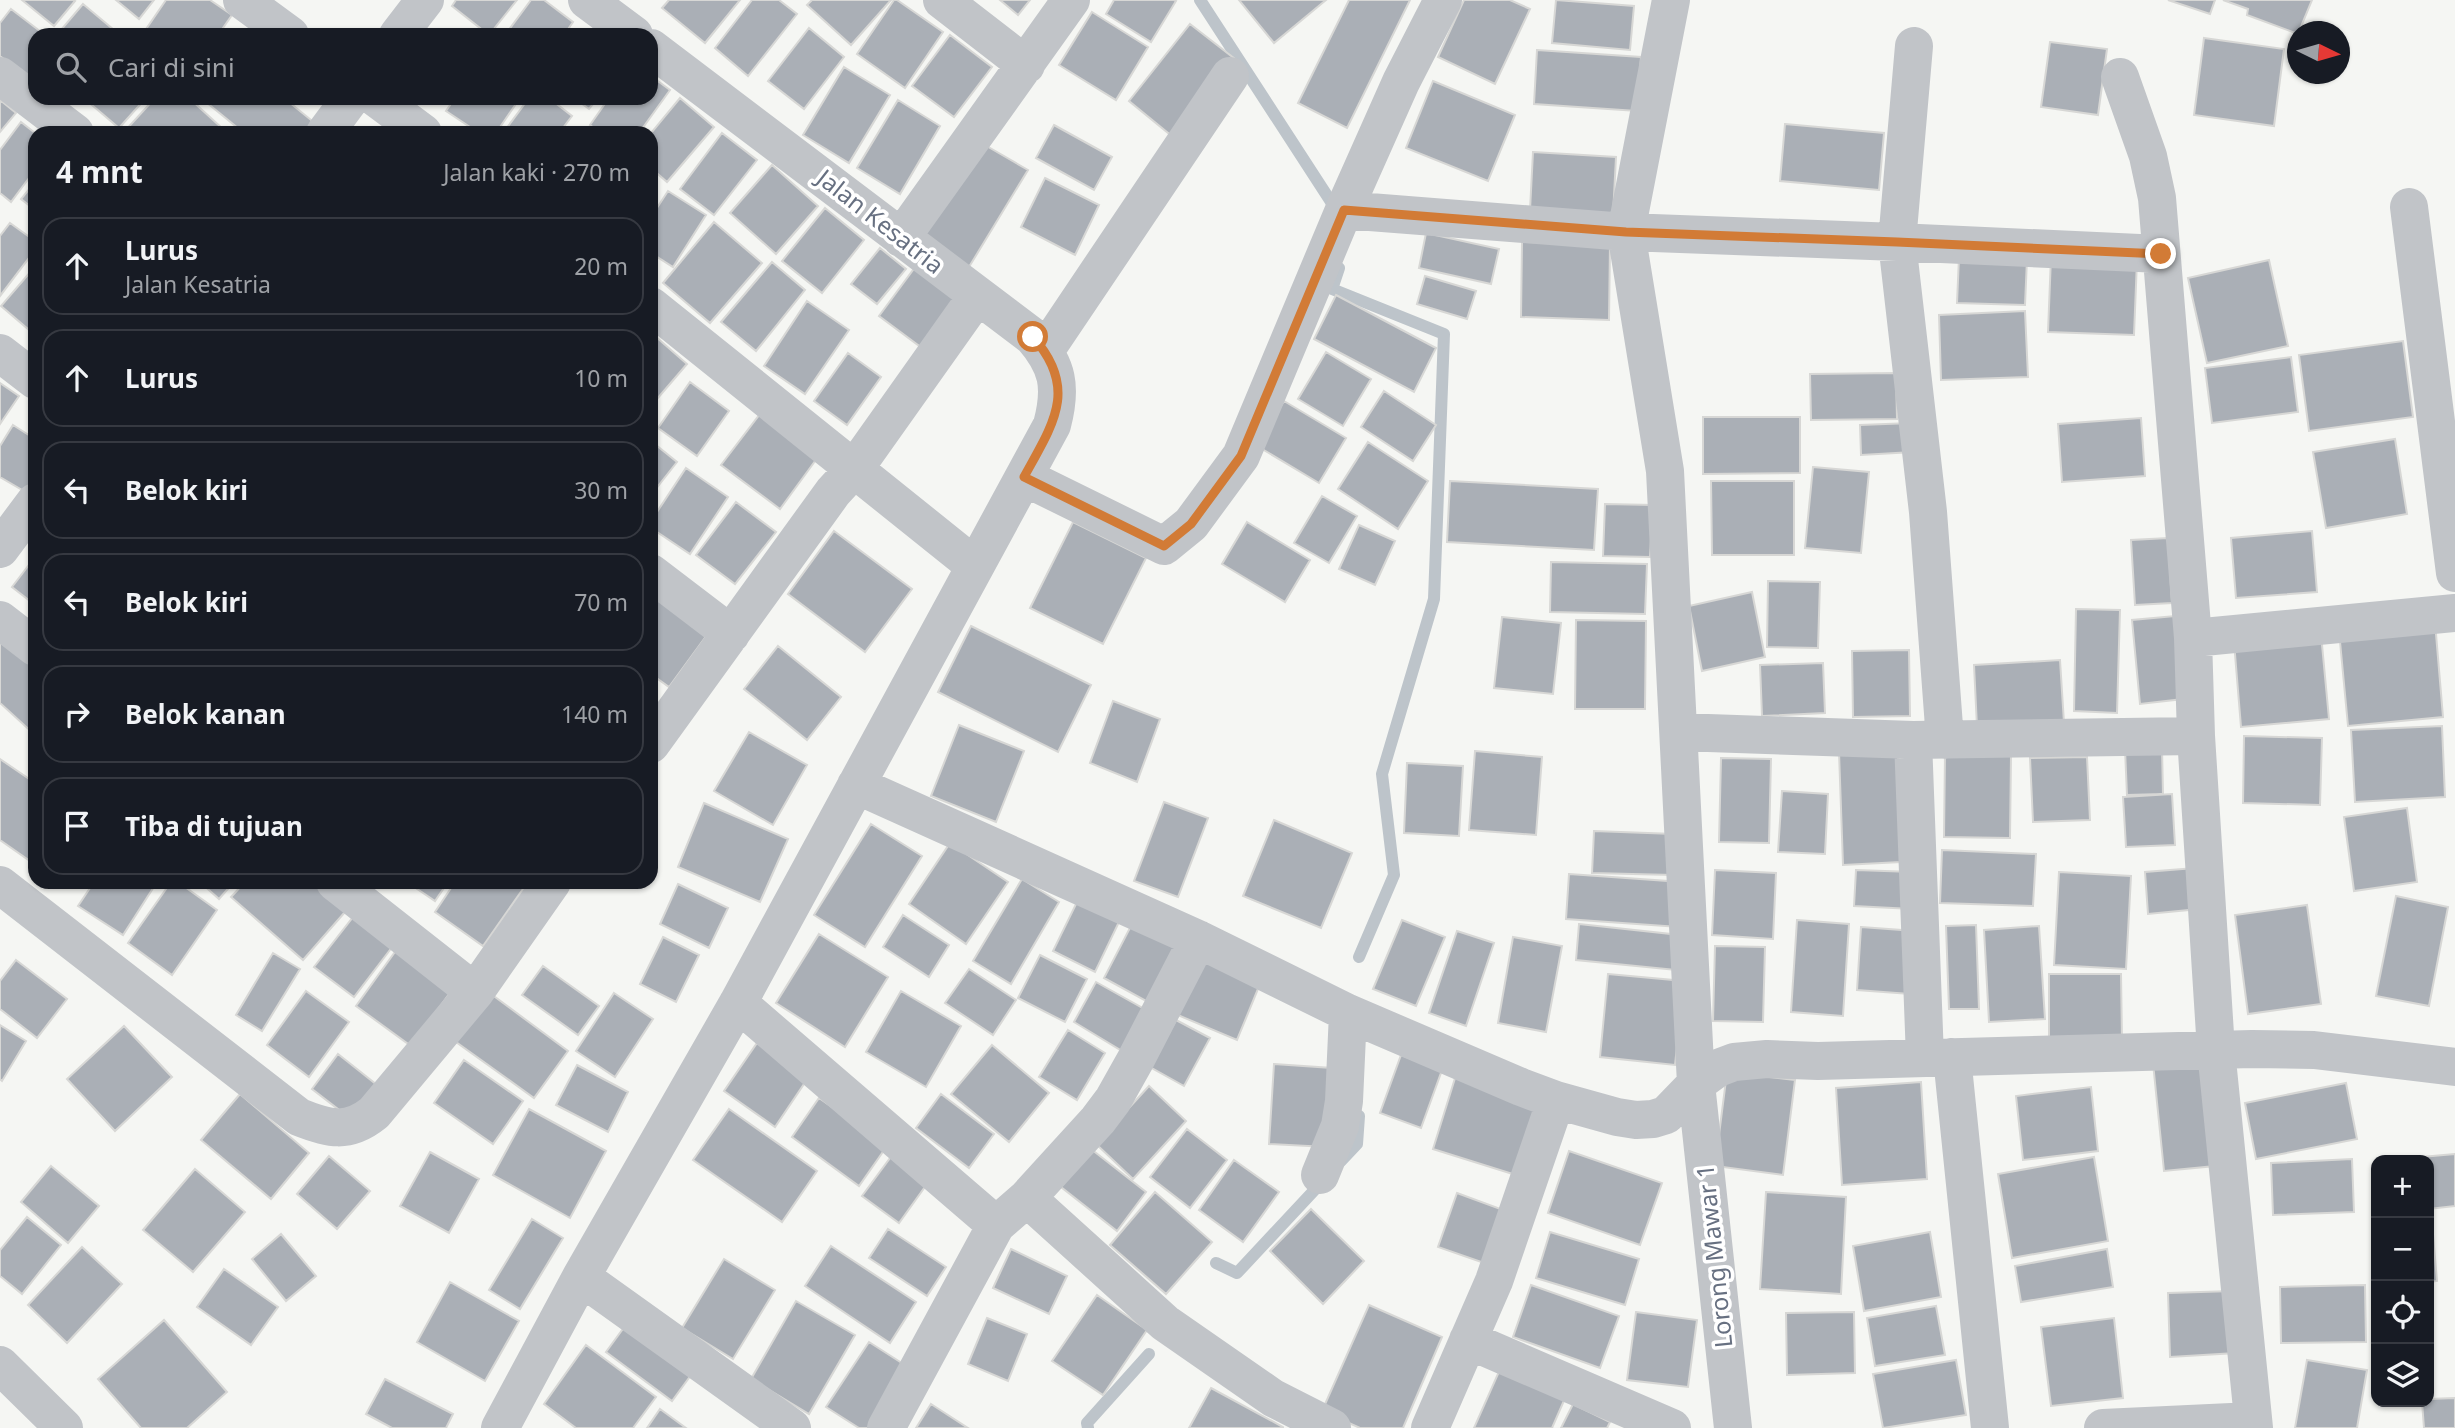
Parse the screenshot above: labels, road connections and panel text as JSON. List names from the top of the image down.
{
  "streets": {
    "street": ["Jalan Kesatria", "Lorong Mawar 1"]
  },
  "north": "right",
  "page": {
    "search": "Cari di sini",
    "heading": ["4 mnt", "Jalan kaki · 270 m"],
    "list": [
      ["Lurus", "Jalan Kesatria", "20 m"],
      ["Lurus", "10 m"],
      ["Belok kiri", "30 m"],
      ["Belok kiri", "70 m"],
      ["Belok kanan", "140 m"],
      "Tiba di tujuan"
    ],
    "map_buttons": ["+", "−"]
  }
}
